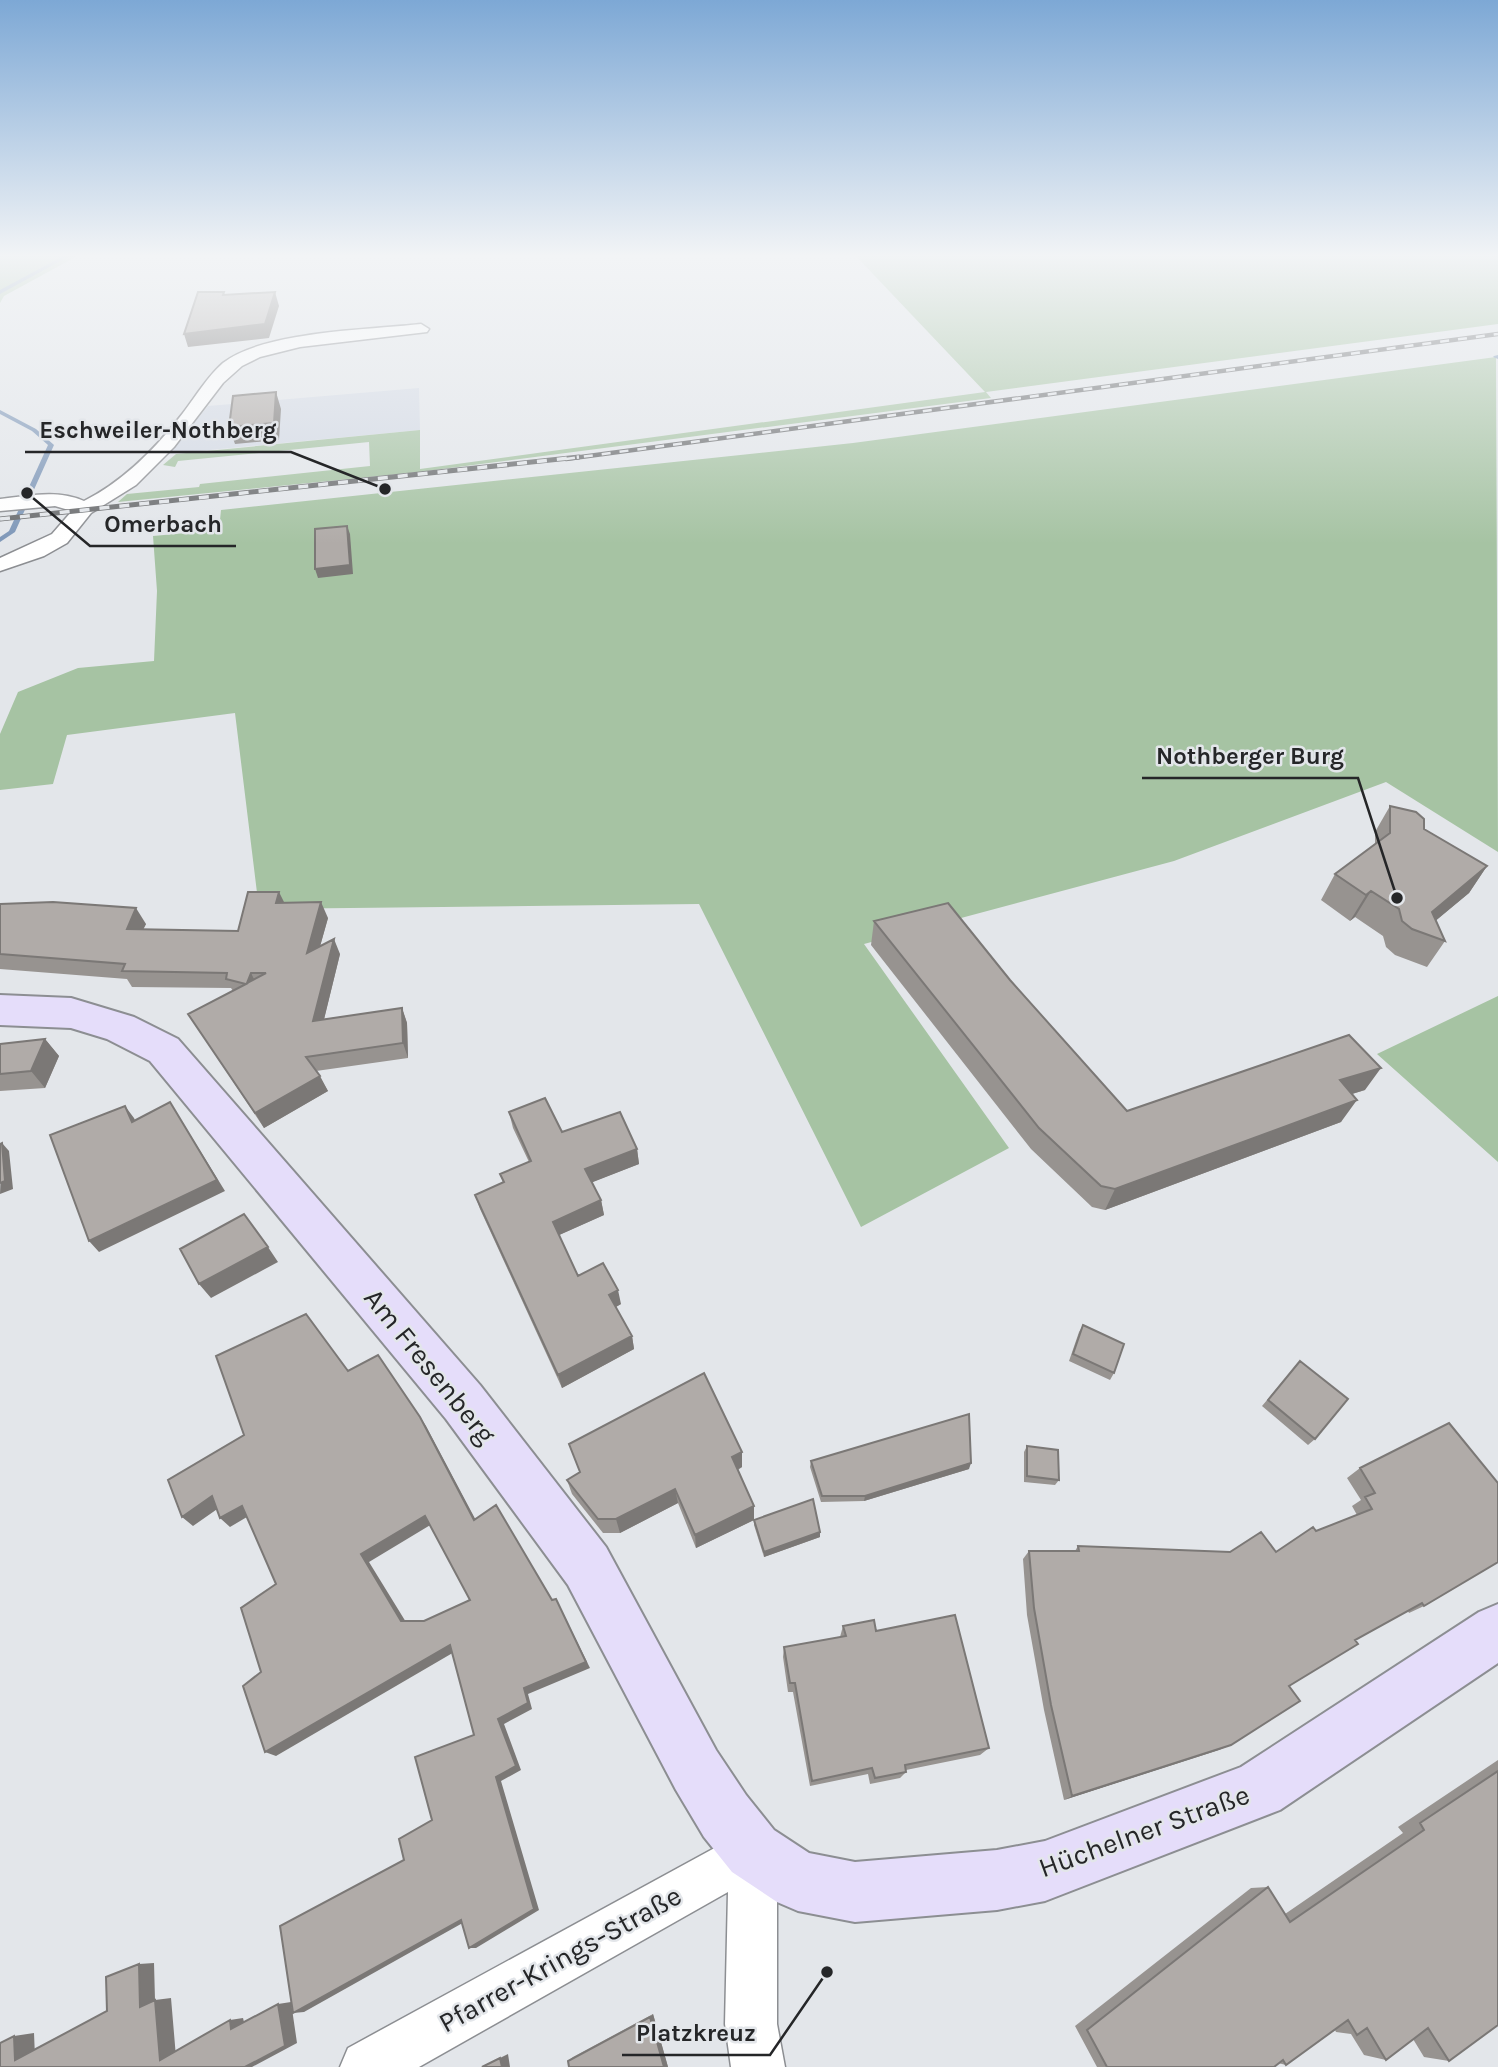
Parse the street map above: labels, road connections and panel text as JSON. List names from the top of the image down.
{
  "streets": {
    "street": ["Am Fresenberg", "Hüchelner Straße", "Pfarrer-Krings-Straße"]
  },
  "crossings": [
    ["Am Fresenberg", "Hüchelner Straße"],
    ["Am Fresenberg", "Pfarrer-Krings-Straße"],
    ["Hüchelner Straße", "Pfarrer-Krings-Straße"]
  ],
  "places": [
    "Eschweiler-Nothberg",
    "Omerbach",
    "Nothberger Burg",
    "Platzkreuz"
  ]
}
